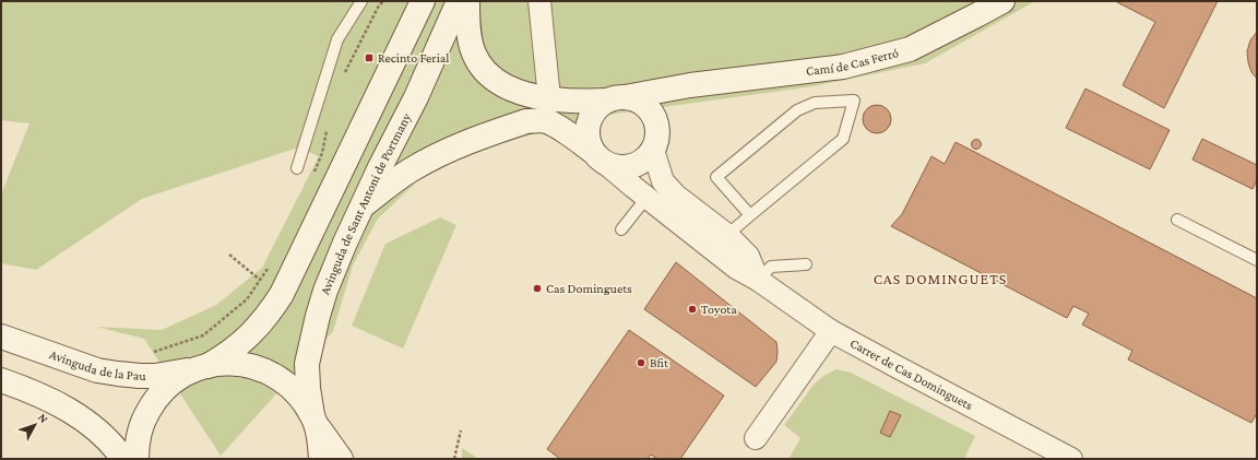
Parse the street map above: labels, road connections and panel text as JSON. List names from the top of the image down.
{
  "streets": {
    "main road": ["Camí de Cas Ferró", "Avinguda de Sant Antoni de Portmany", "Avinguda de la Pau"],
    "street": ["Carrer de Cas Dominguets"]
  },
  "crossings": [
    ["Camí de Cas Ferró", "Carrer de Cas Dominguets"]
  ],
  "districts": ["CAS DOMINGUETS"],
  "places": {
    "transit": ["Recinto Ferial"],
    "other": ["Cas Dominguets", "Toyota", "Bfit"]
  },
  "north": "top right"
}
